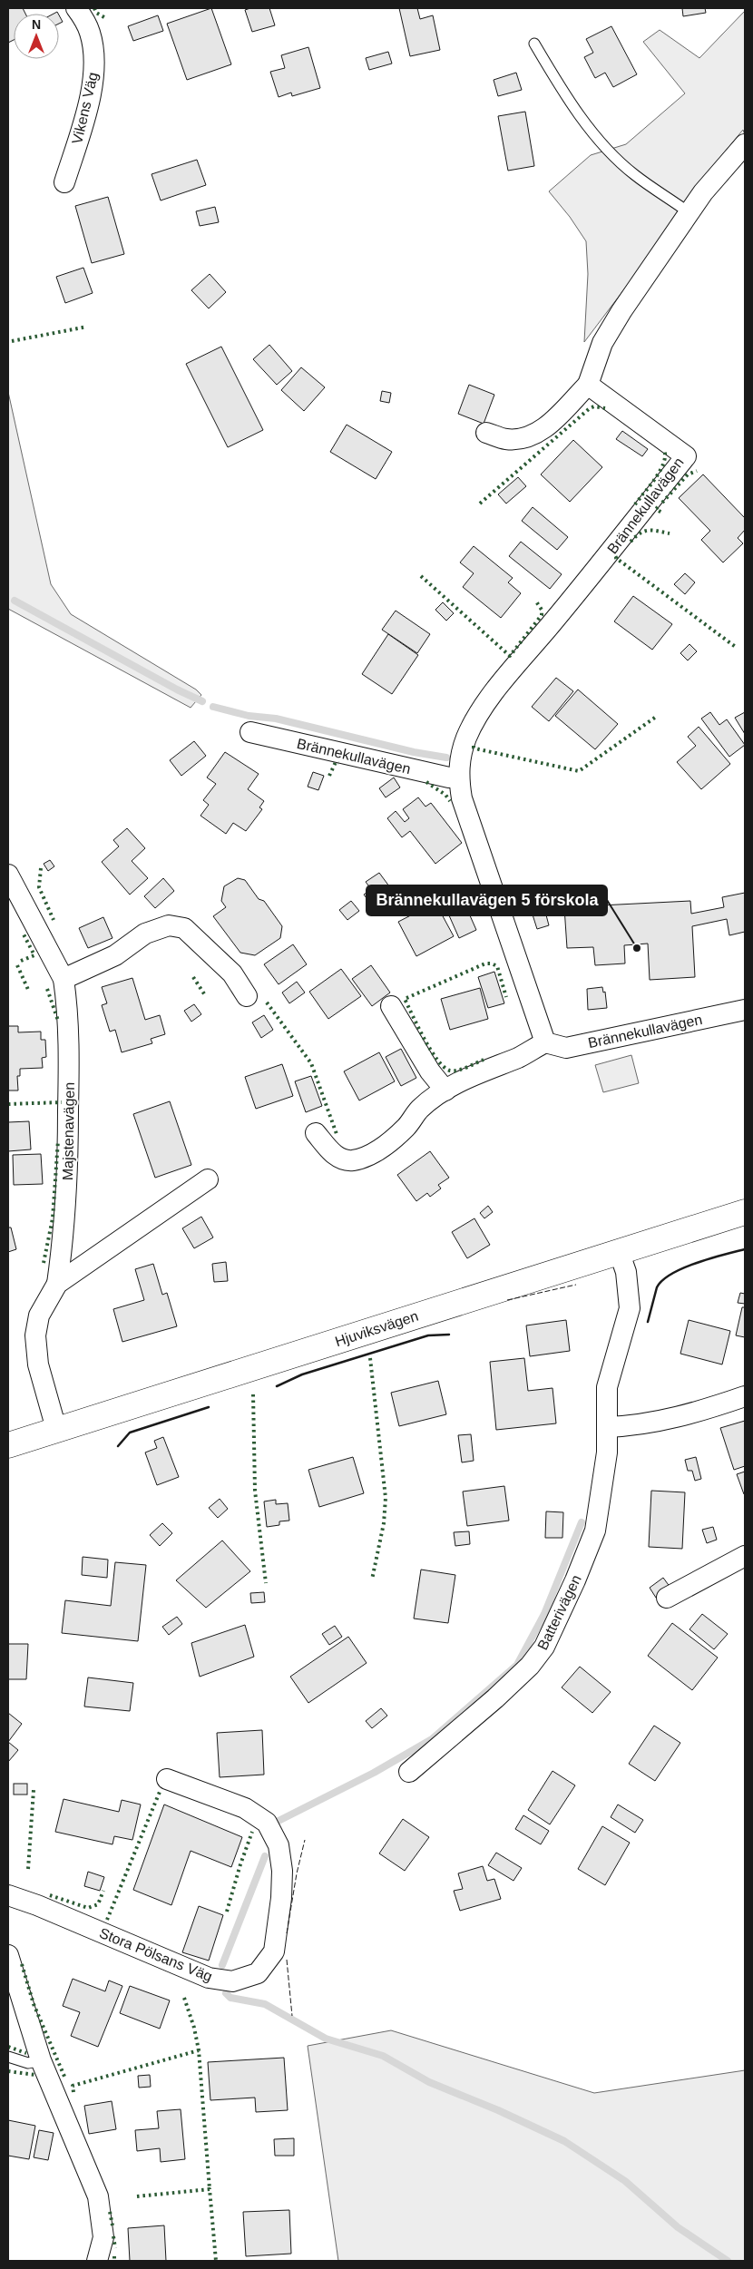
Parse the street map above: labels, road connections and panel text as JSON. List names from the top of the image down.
{
  "streets": {
    "main road": ["Hjuviksvägen"],
    "street": [
      "Vikens Väg",
      "Brännekullavägen",
      "Majstenavägen",
      "Batterivägen",
      "Stora Pölsans Väg"
    ]
  },
  "crossings": [
    ["Majstenavägen", "Hjuviksvägen"],
    ["Hjuviksvägen", "Batterivägen"]
  ],
  "places": ["Brännekullavägen 5 förskola"],
  "north": "top"
}
